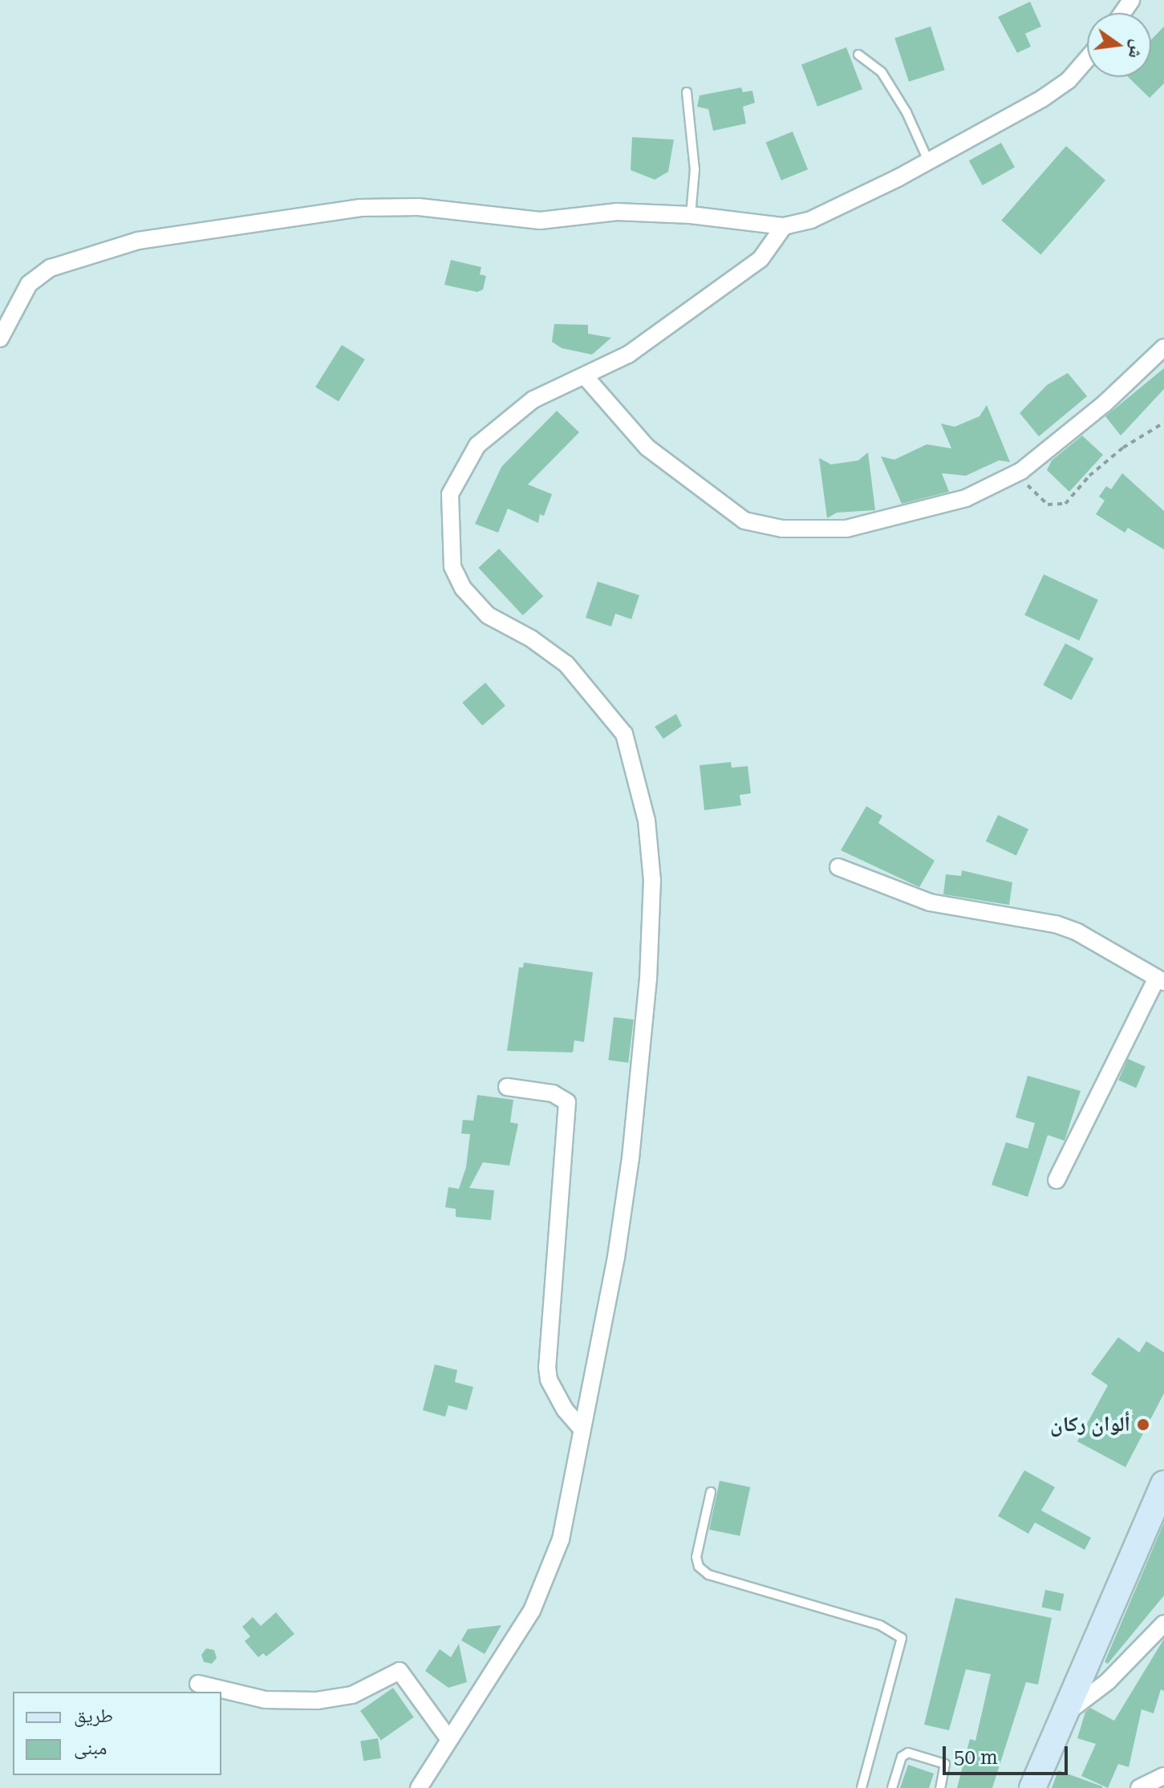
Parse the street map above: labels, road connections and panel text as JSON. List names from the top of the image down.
{
  "places": ["ألوان ركان"],
  "legend": ["طريق", "مبنى"],
  "scale_bar": "50 m",
  "north": "right"
}
